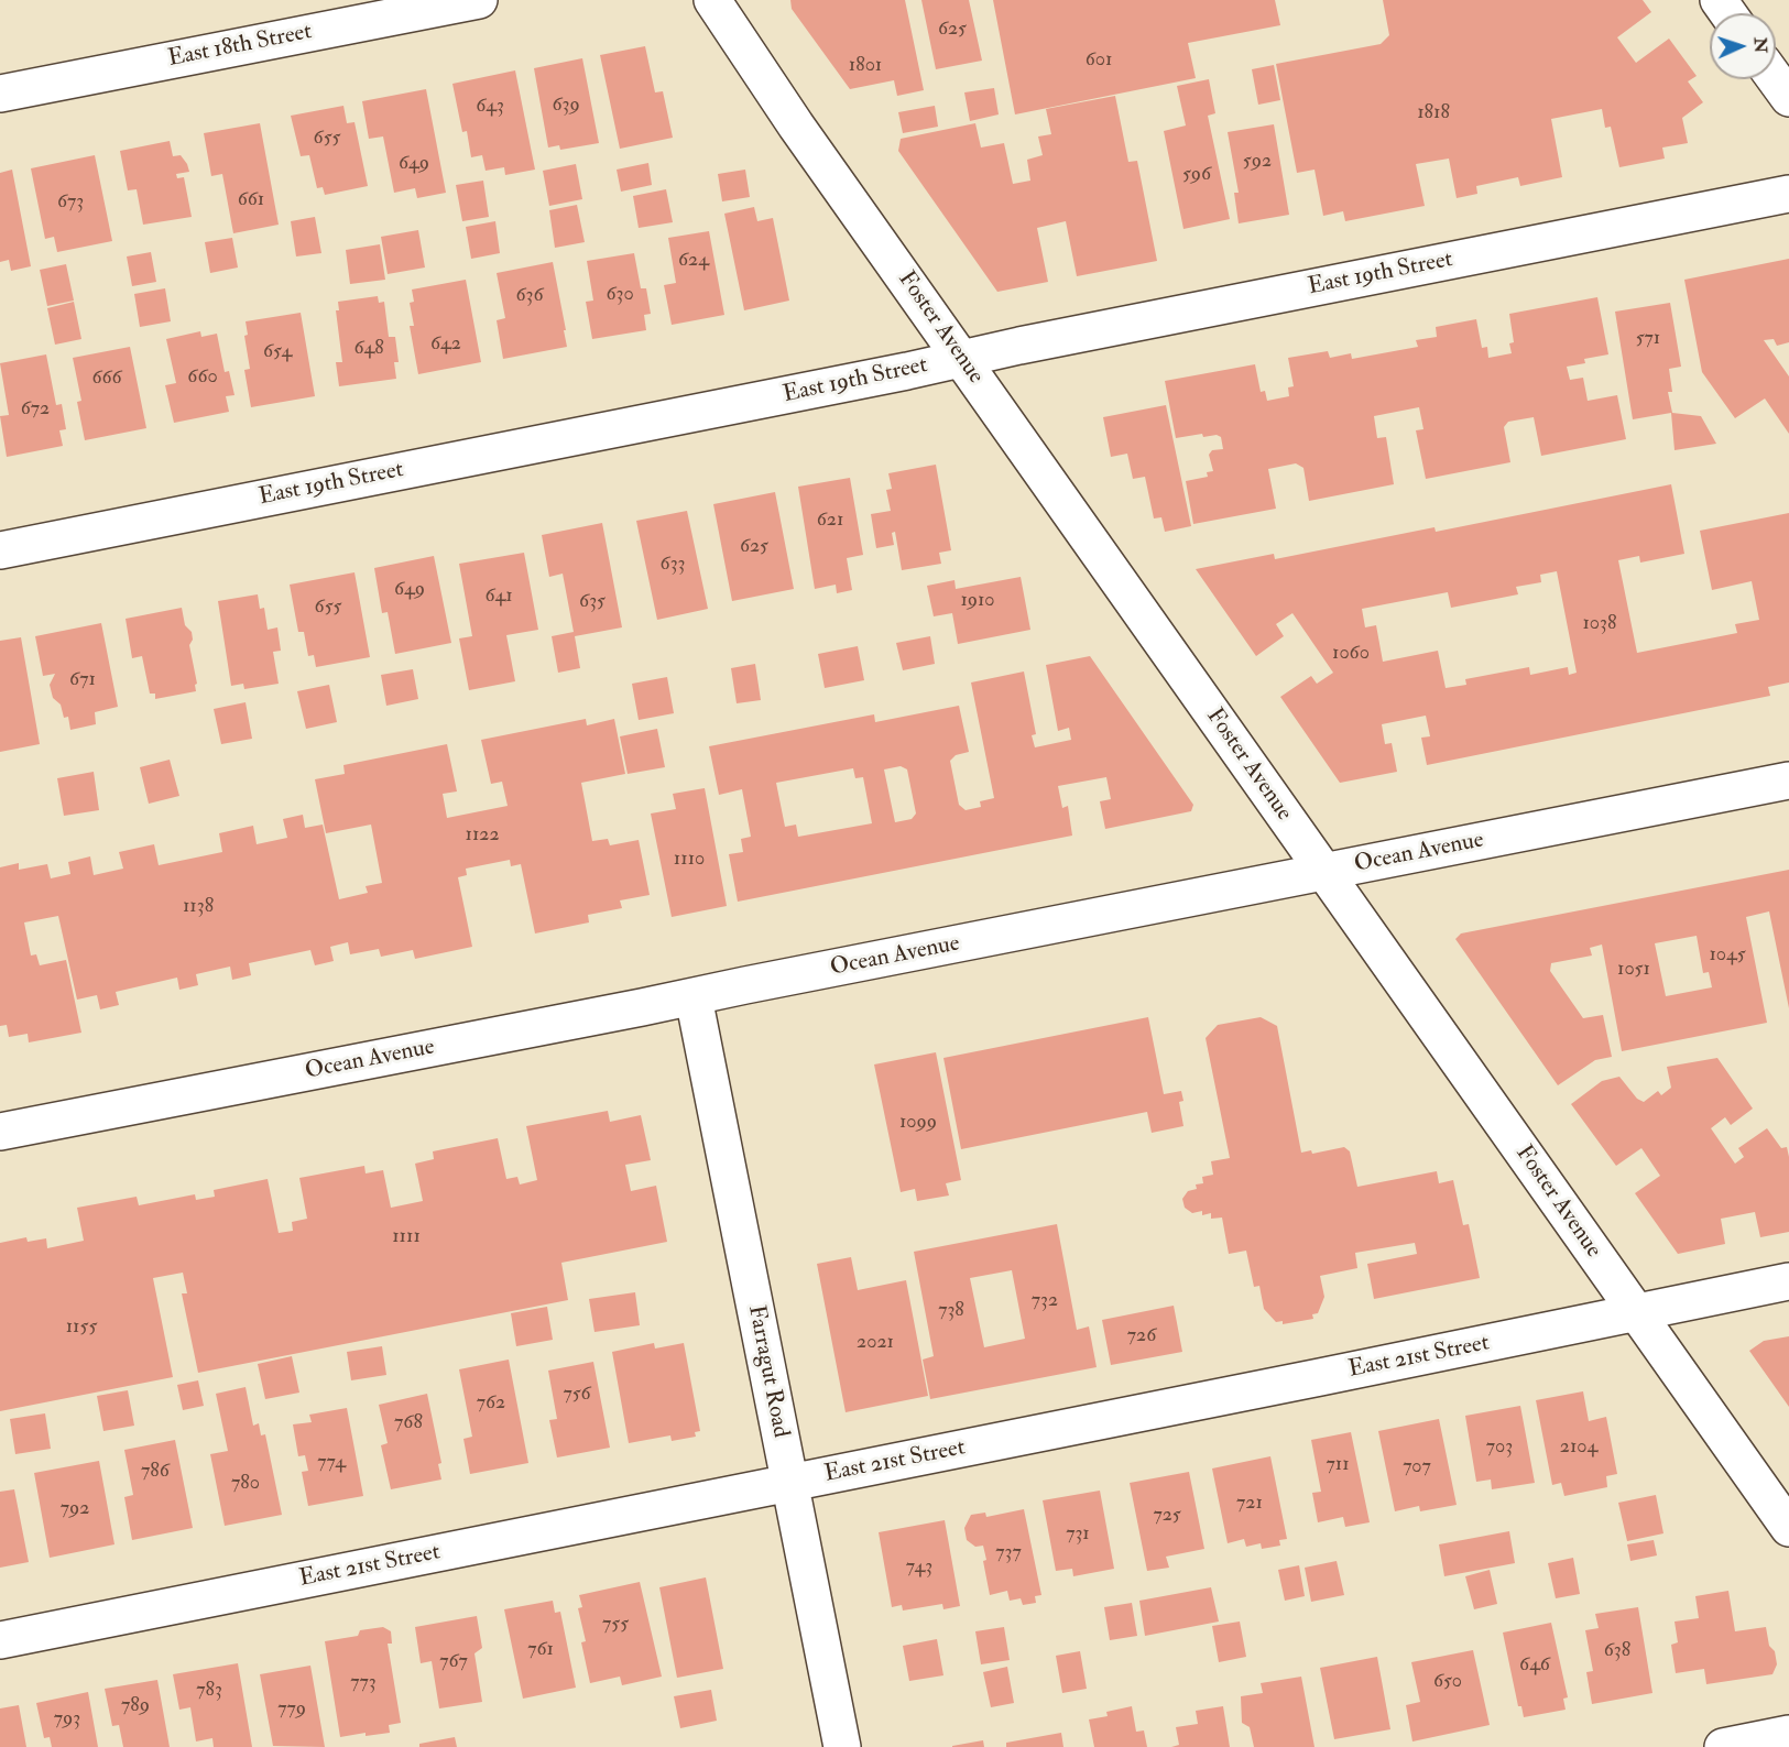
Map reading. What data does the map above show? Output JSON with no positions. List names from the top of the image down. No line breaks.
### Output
{"streets":{"street":["East 18th Street","East 19th Street","Foster Avenue","Ocean Avenue","East 21st Street","Farragut Road"]},"crossings":[["East 19th Street","Foster Avenue"],["Foster Avenue","Ocean Avenue"],["Foster Avenue","East 21st Street"],["Ocean Avenue","Farragut Road"],["East 21st Street","Farragut Road"]],"house_numbers":["625","601","1801","639","643","1818","655","592","649","596","661","673","624","630","636","571","642","648","654","660","666","672","621","625","633","649","641","1910","635","655","1038","1060","671","1122","1110","1138","1045","1051","1099","1111","732","738","1155","726","2021","756","762","768","703","2104","774","711","707","786","780","721","792","725","731","737","743","755","761","638","767","646","650","773","783","789","779","793"],"north":"right"}
